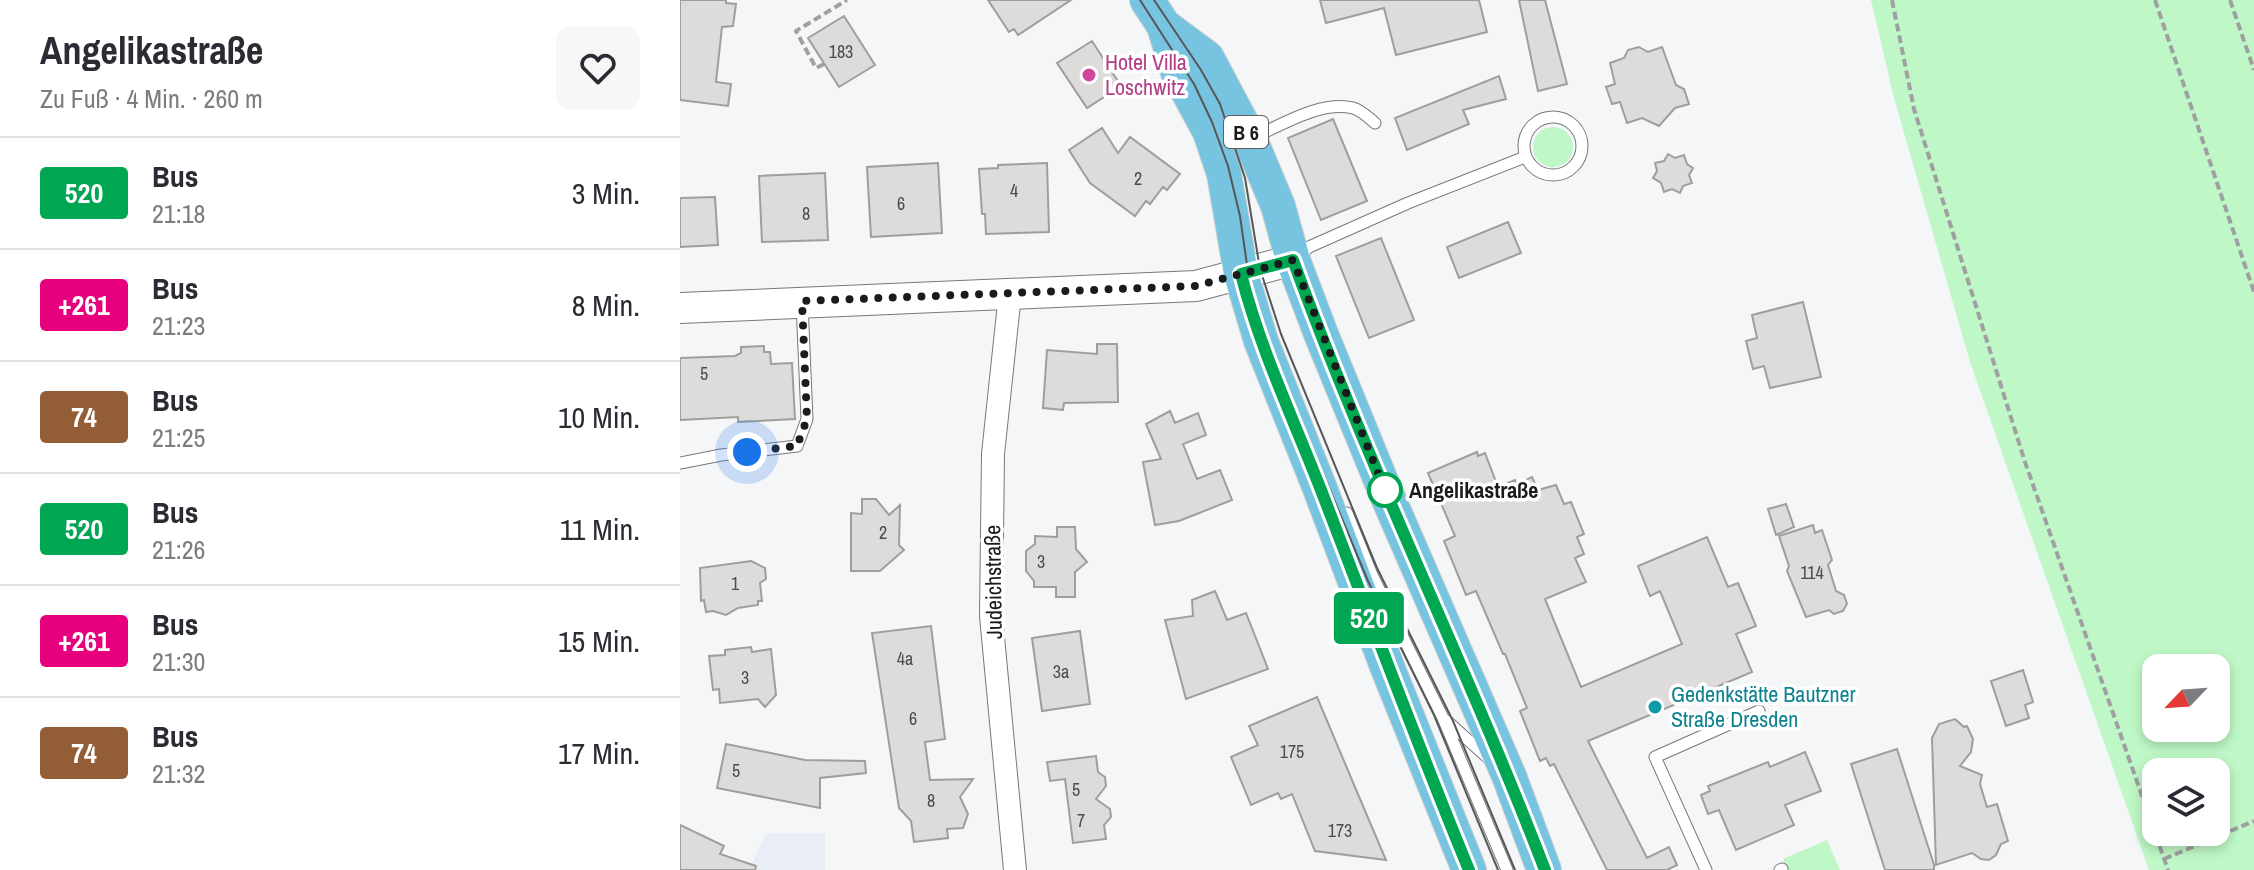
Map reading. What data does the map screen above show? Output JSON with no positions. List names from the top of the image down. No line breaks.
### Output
{"streets":{"main road":["B 6"],"street":["Judeichstraße"]},"places":["Hotel Villa Loschwitz","Angelikastraße","Gedenkstätte Bautzner Straße Dresden"],"lines":["bus line 520"],"house_numbers":["183","2","4","6","8","5","2","3","114","1","4a","3a","3","6","175","5","5","8","7","173"],"north":"bottom left","page":{"heading":["Angelikastraße","Zu Fuß · 4 Min. · 260 m"],"on_map":"520","list":[{"mark":"520","name":"Bus","note":"21:18","value":"3 Min."},{"mark":"+261","name":"Bus","note":"21:23","value":"8 Min."},{"mark":"74","name":"Bus","note":"21:25","value":"10 Min."},{"mark":"520","name":"Bus","note":"21:26","value":"11 Min."},{"mark":"+261","name":"Bus","note":"21:30","value":"15 Min."},{"mark":"74","name":"Bus","note":"21:32","value":"17 Min."}]}}
